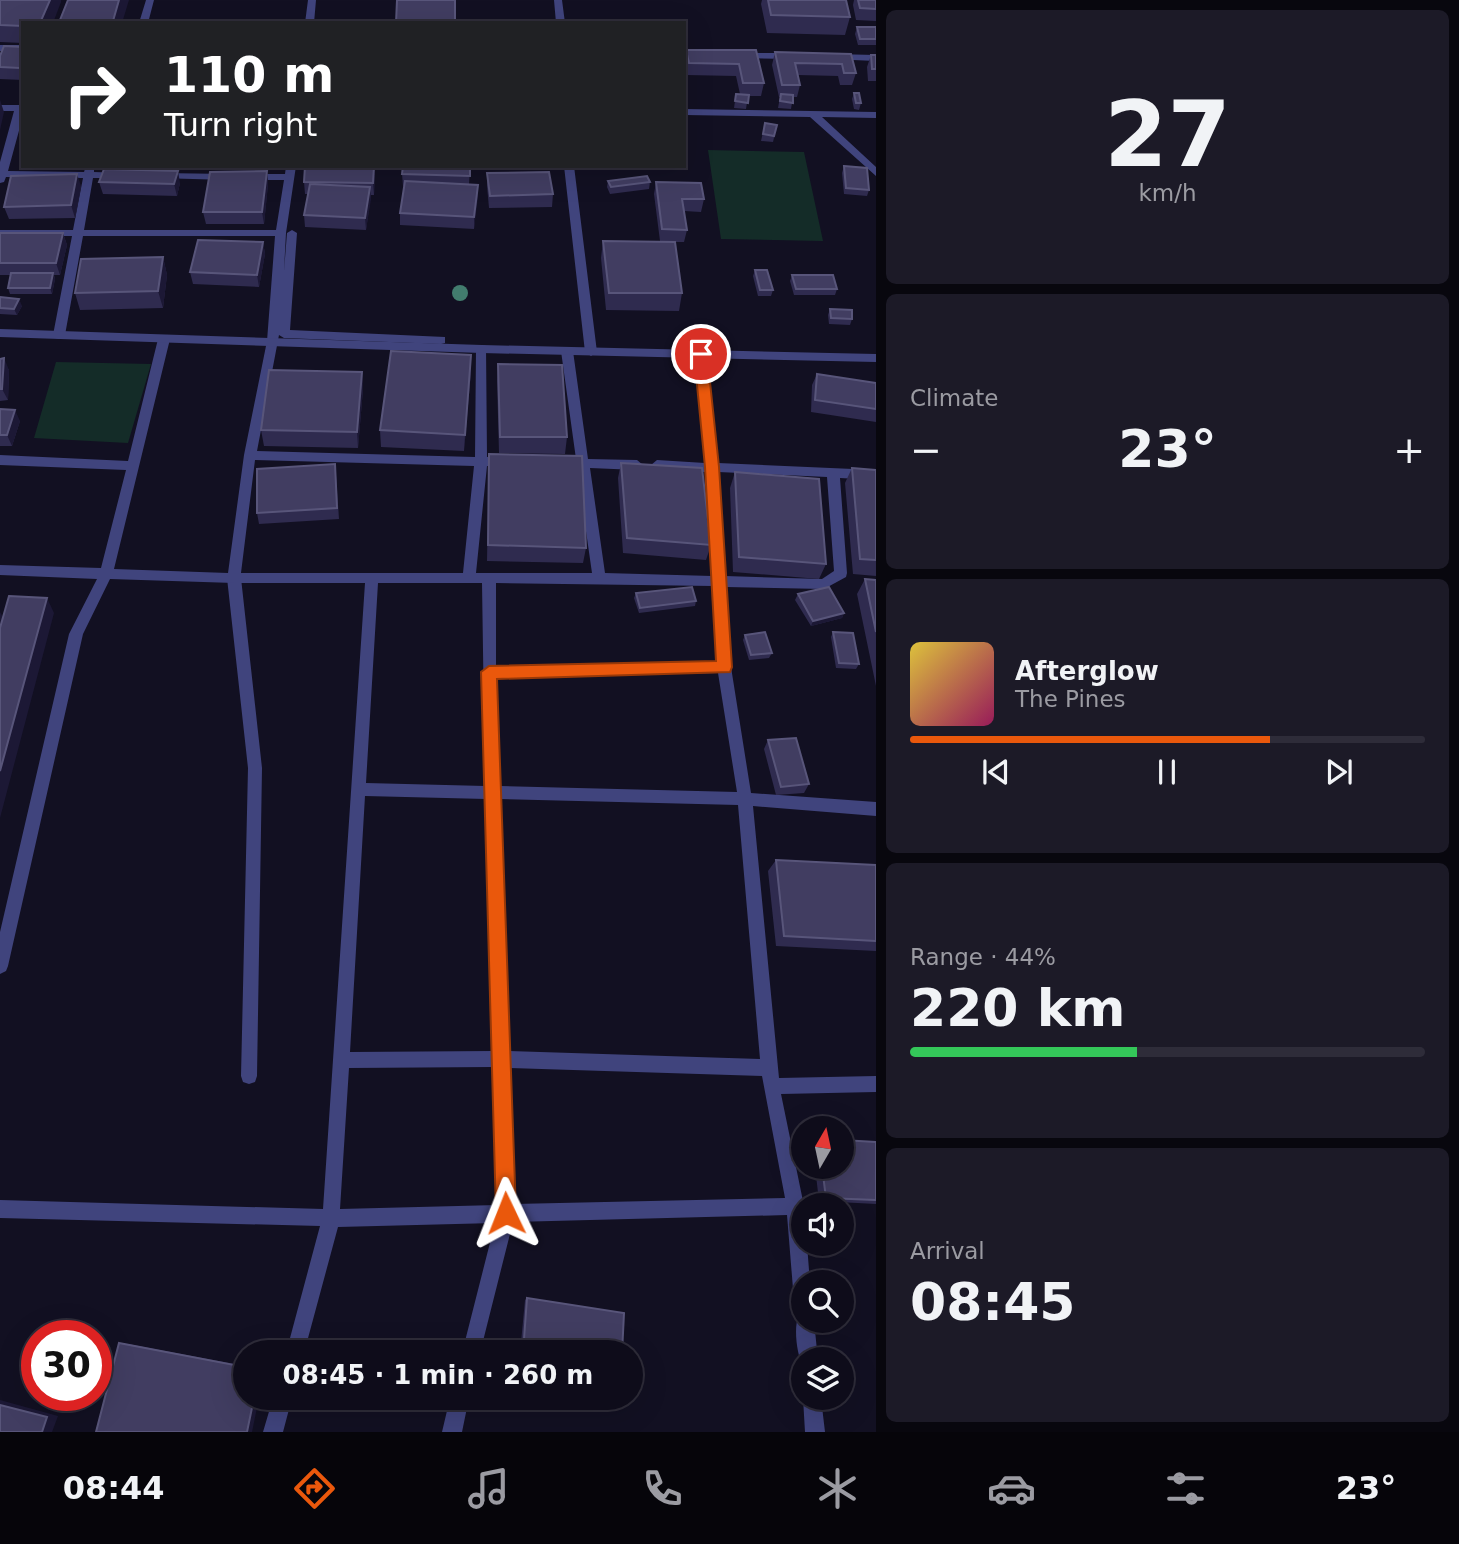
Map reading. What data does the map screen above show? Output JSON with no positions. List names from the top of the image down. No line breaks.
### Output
{"north":"top","page":{"tile":[["27","km/h"],"Climate",["Range · 44%","220 km"],["Arrival","08:45"]],"turn":["110 m","Turn right"],"heat":["−","23°","+"],"song":["Afterglow","The Pines"],"limit":"30","trip":"08:45 · 1 min · 260 m","tabs":["08:44","23°"]}}
